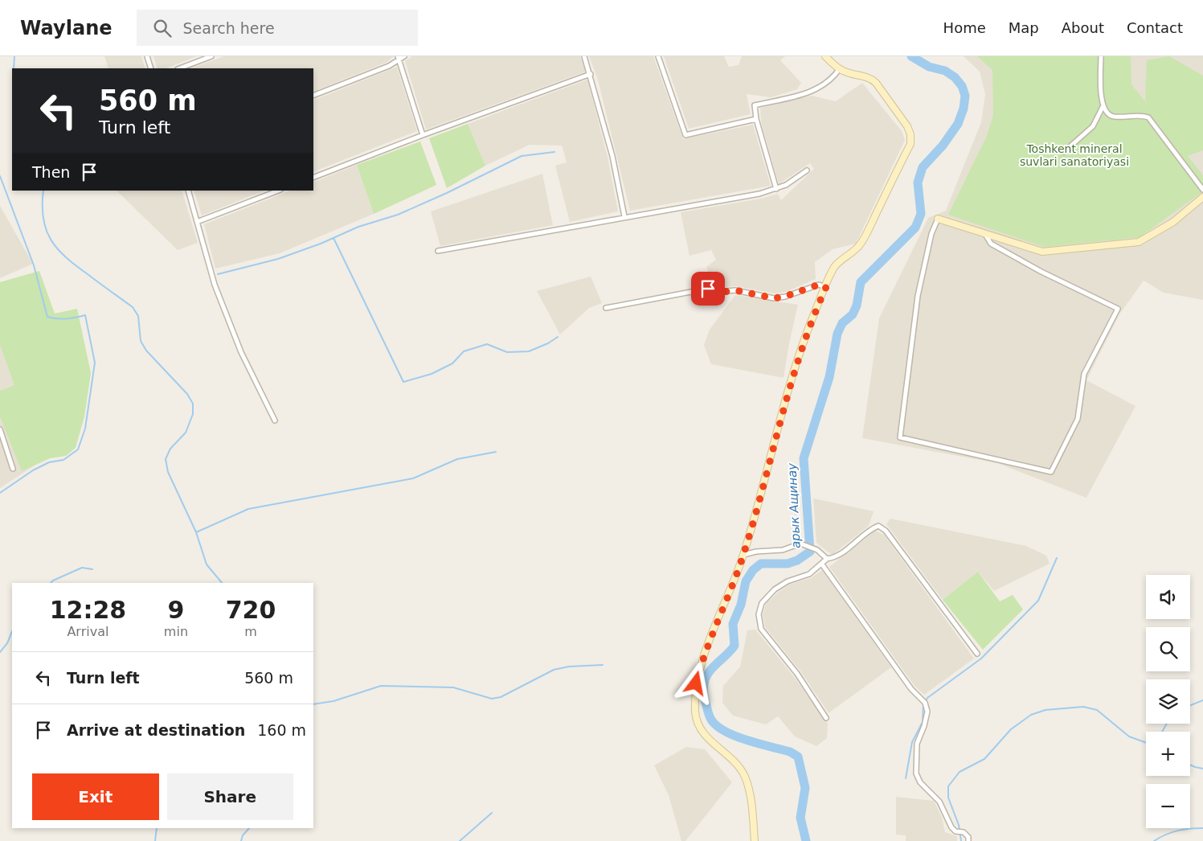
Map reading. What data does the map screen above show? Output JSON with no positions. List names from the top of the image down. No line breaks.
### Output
{"water":["арык Ащинау"],"parks":["Toshkent mineral suvlari sanatoriyasi"],"page":{"header":"Waylane","search":"Search here","nav":["Home","Map","About","Contact"],"turn":["560 m","Turn left"],"then":"Then","map_buttons":["+","−"],"eta":["12:28","Arrival","9","min","720","m"],"list":[{"name":"Turn left","value":"560 m"},{"name":"Arrive at destination","value":"160 m"}],"buttons":["Exit","Share"]}}
